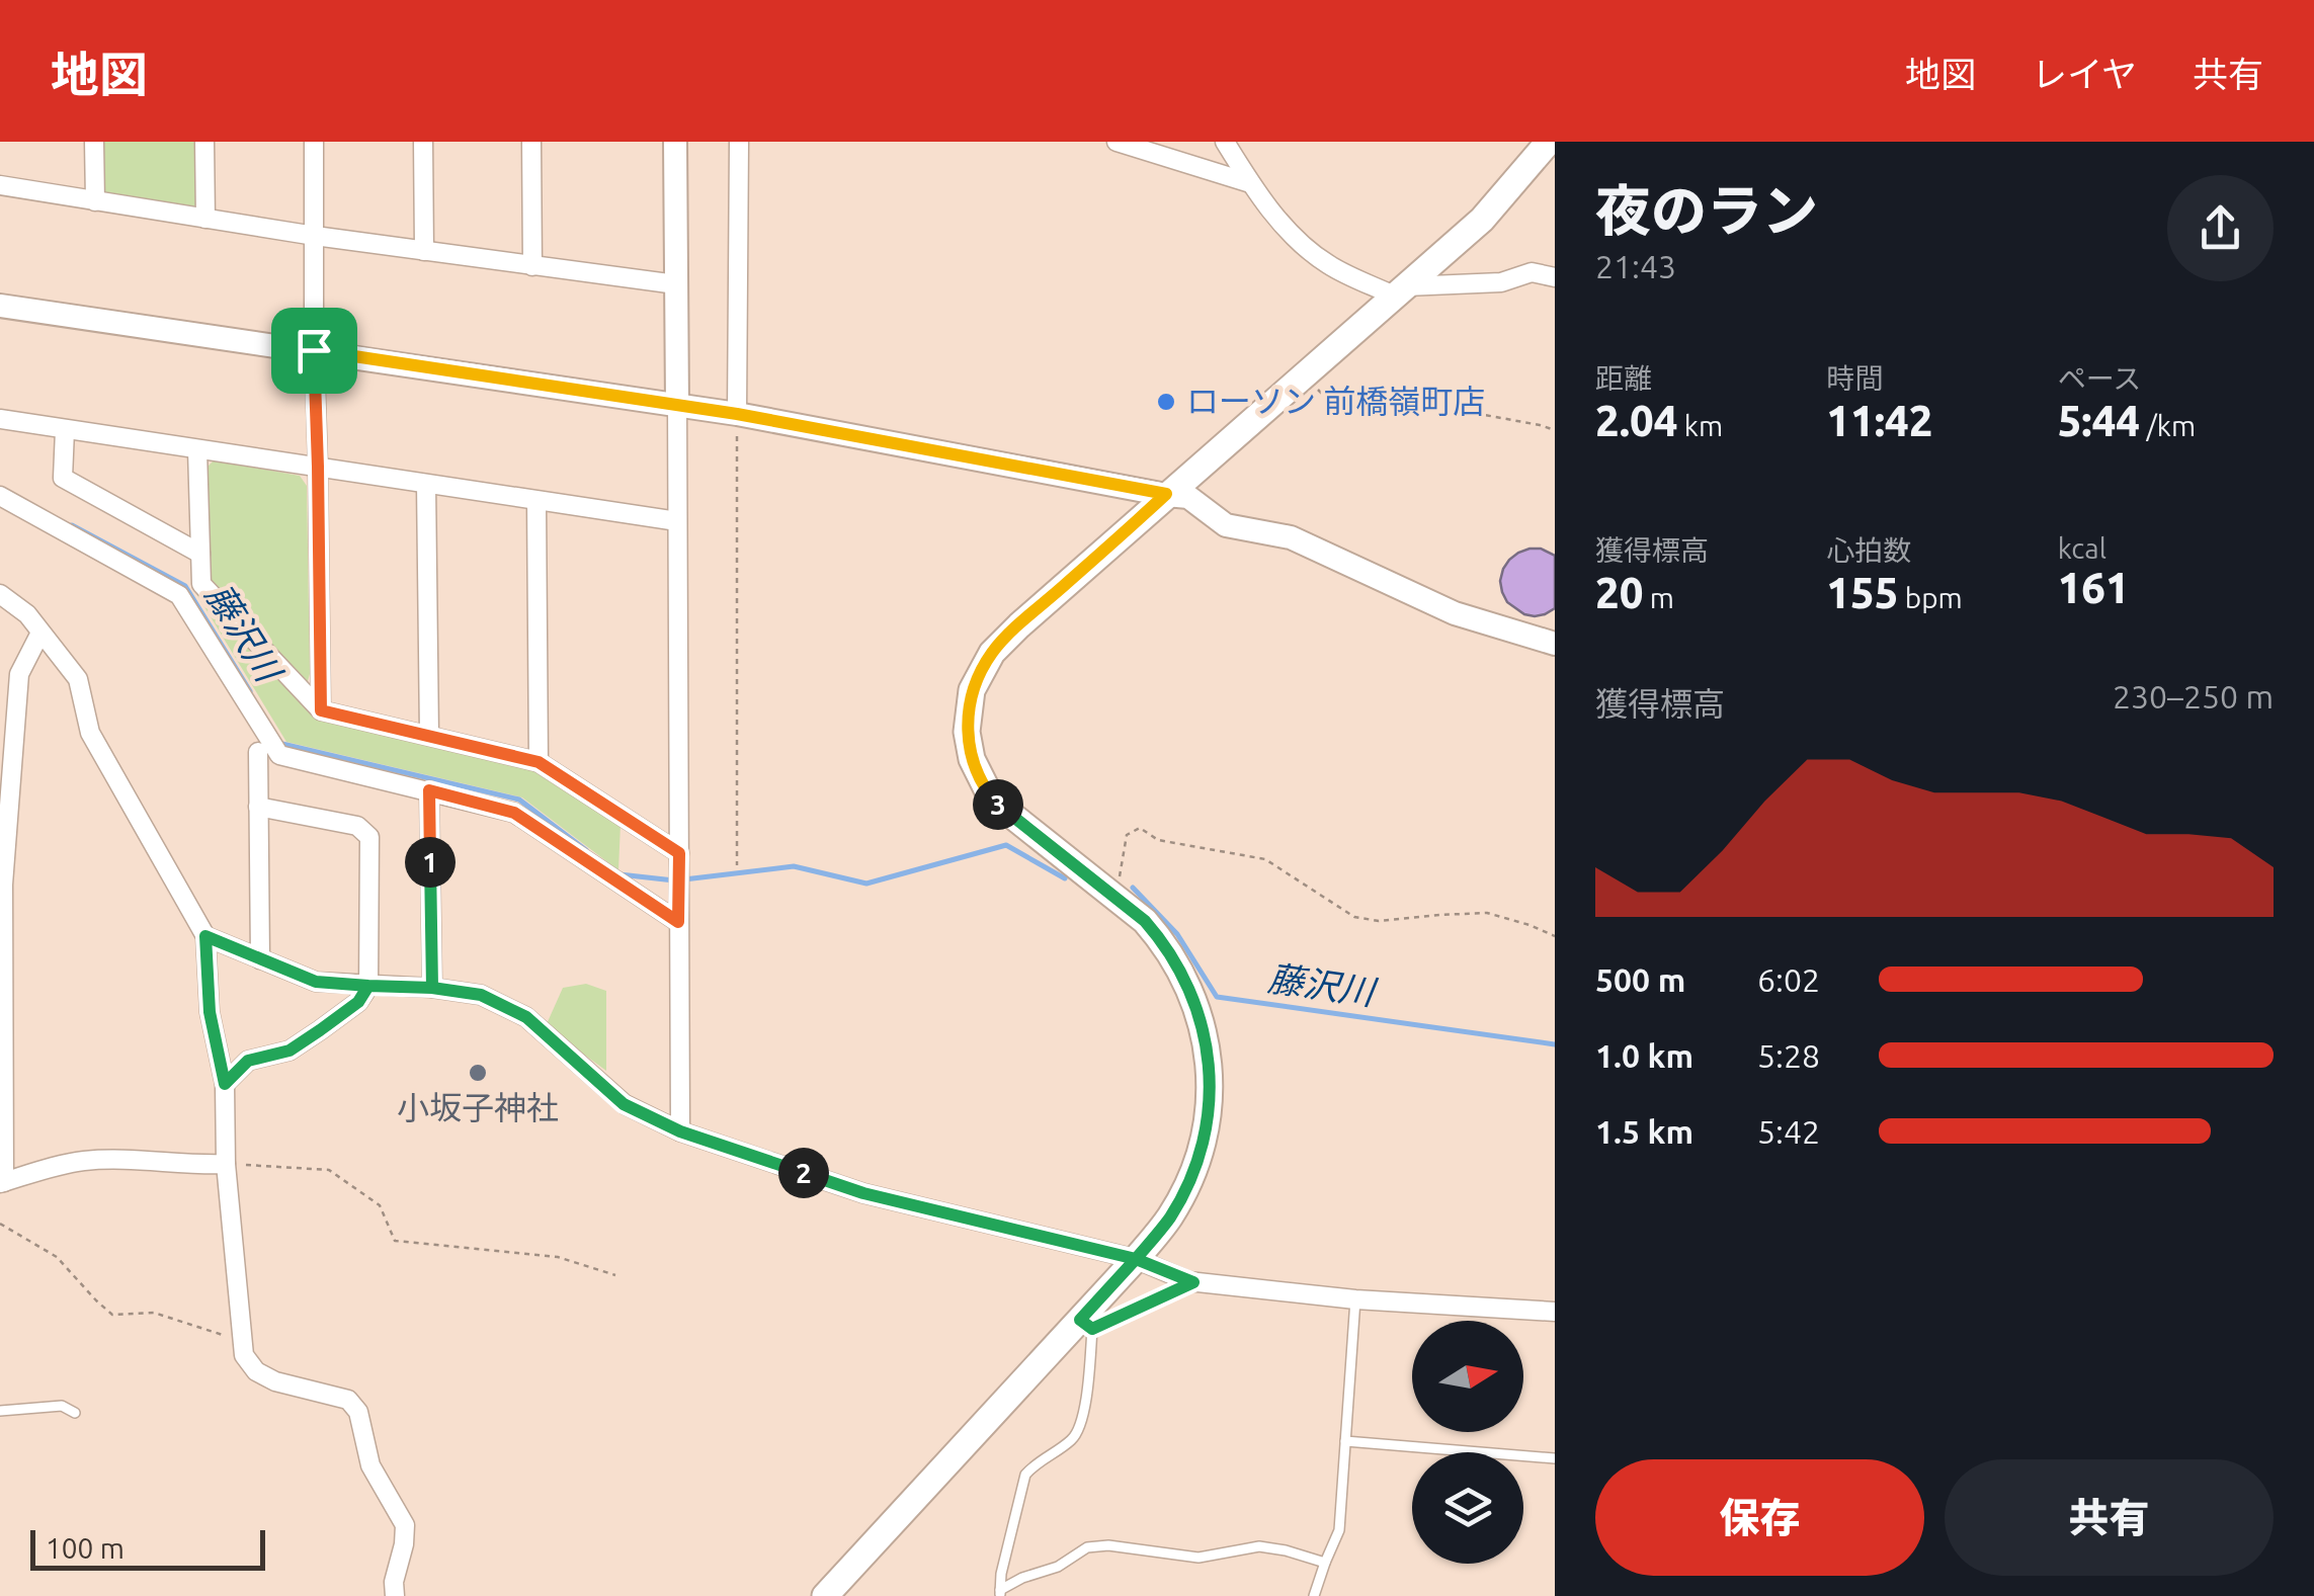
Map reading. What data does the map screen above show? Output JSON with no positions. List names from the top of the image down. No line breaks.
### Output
{"water":["藤沢川"],"places":["ローソン 前橋嶺町店","小坂子神社"],"scale_bar":"100 m","north":"right","page":{"header":"地図","nav":["地図","レイヤ","共有"],"heading":["夜のラン","21:43"],"stats":[["距離","2.04 km"],["時間","11:42"],["ペース","5:44 /km"],["獲得標高","20 m"],["心拍数","155 bpm"],["kcal","161"]],"chart":["獲得標高","230–250 m"],"pins":["3","1","2"],"list":[{"name":"500 m","note":"6:02"},{"name":"1.0 km","note":"5:28"},{"name":"1.5 km","note":"5:42"}],"buttons":["保存","共有"],"scale":"100 m"}}
